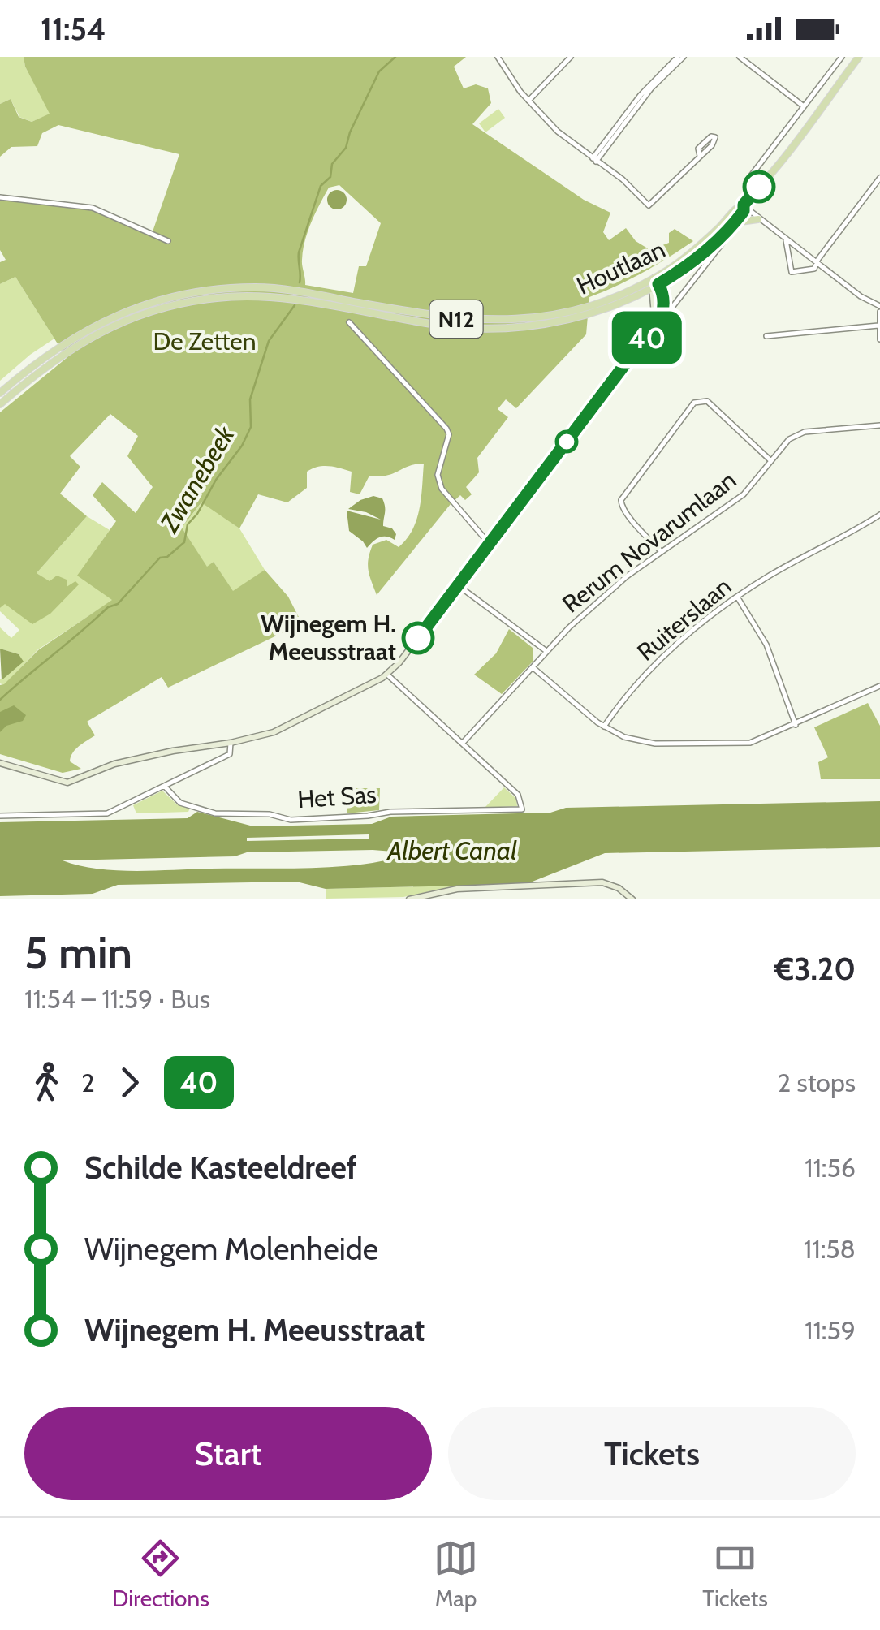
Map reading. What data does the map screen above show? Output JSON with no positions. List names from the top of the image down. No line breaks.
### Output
{"streets":{"main road":["Houtlaan","N12"],"street":["Rerum Novarumlaan","Ruiterslaan","Het Sas"]},"crossings":[["Houtlaan","N12"],["Rerum Novarumlaan","Het Sas"]],"water":["Zwanebeek","Albert Canal"],"parks":["De Zetten"],"places":["Wijnegem H. Meeusstraat"],"lines":["bus line 40"],"page":{"status":"11:54","on_map":"40","heading":["5 min","11:54 – 11:59 · Bus","€3.20"],"legs":["2","40","2 stops"],"list":[{"name":"Schilde Kasteeldreef","value":"11:56"},{"name":"Wijnegem Molenheide","value":"11:58"},{"name":"Wijnegem H. Meeusstraat","value":"11:59"}],"buttons":["Start","Tickets"],"tabs":["Directions","Map","Tickets"]}}
